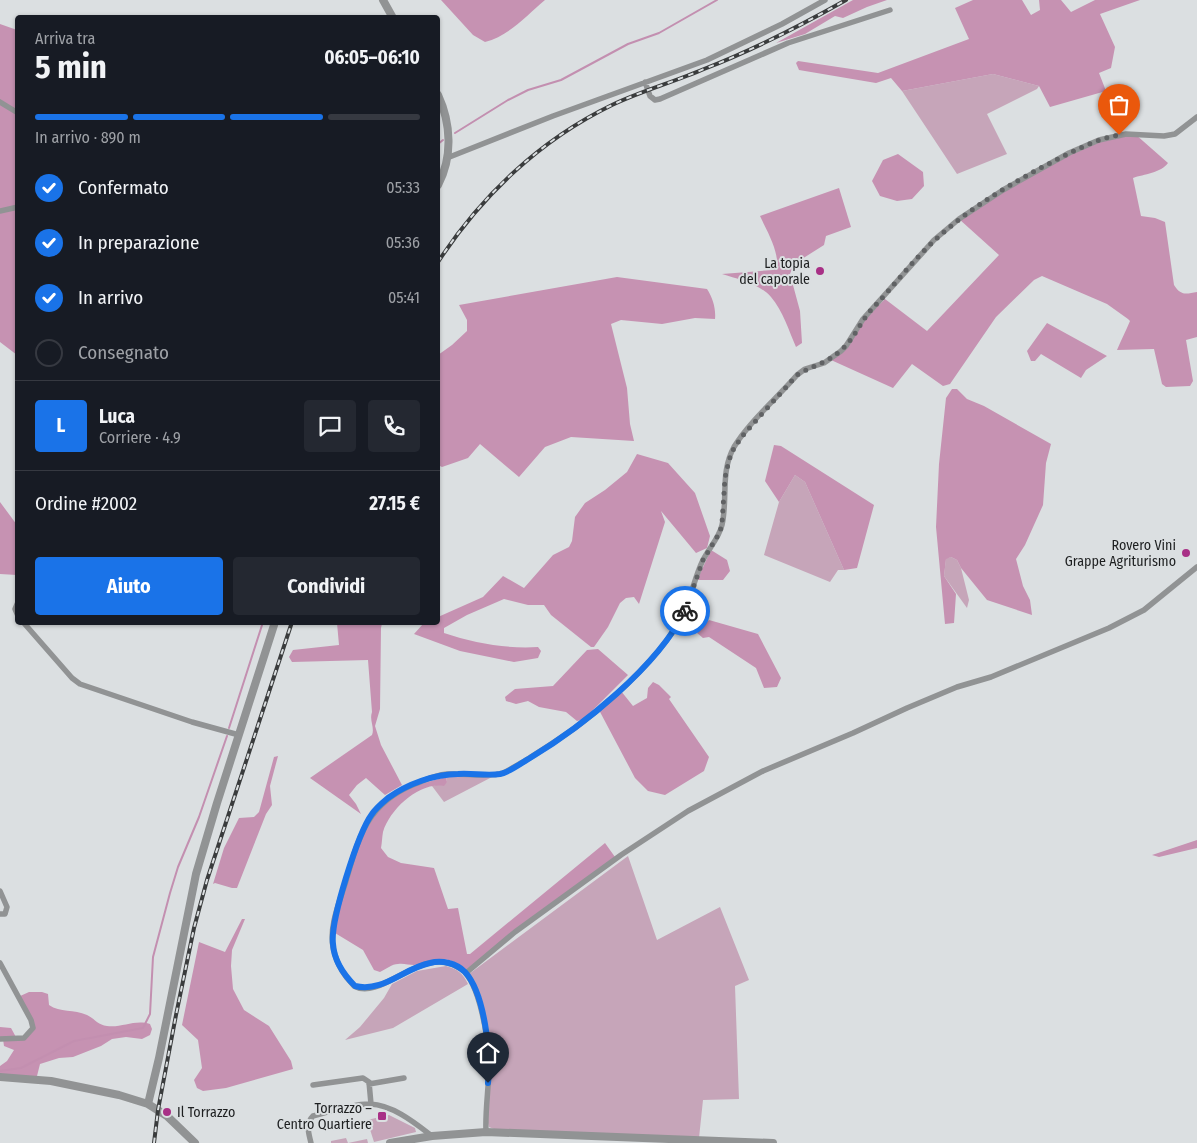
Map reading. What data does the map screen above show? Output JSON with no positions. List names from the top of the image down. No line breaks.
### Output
{"places":{"other":["La topia del caporale","Rovero Vini Grappe Agriturismo","Il Torrazzo"],"transit":["Torrazzo – Centro Quartiere"]},"page":{"heading":["5 min","Arriva tra","06:05–06:10"],"panel":["Luca","Corriere · 4.9","Ordine #2002","27.15 €"],"bar":"In arrivo · 890 m","list":[["Confermato","05:33"],["In preparazione","05:36"],["In arrivo","05:41"],"Consegnato"],"round":"L","buttons":["Aiuto","Condividi"]}}
